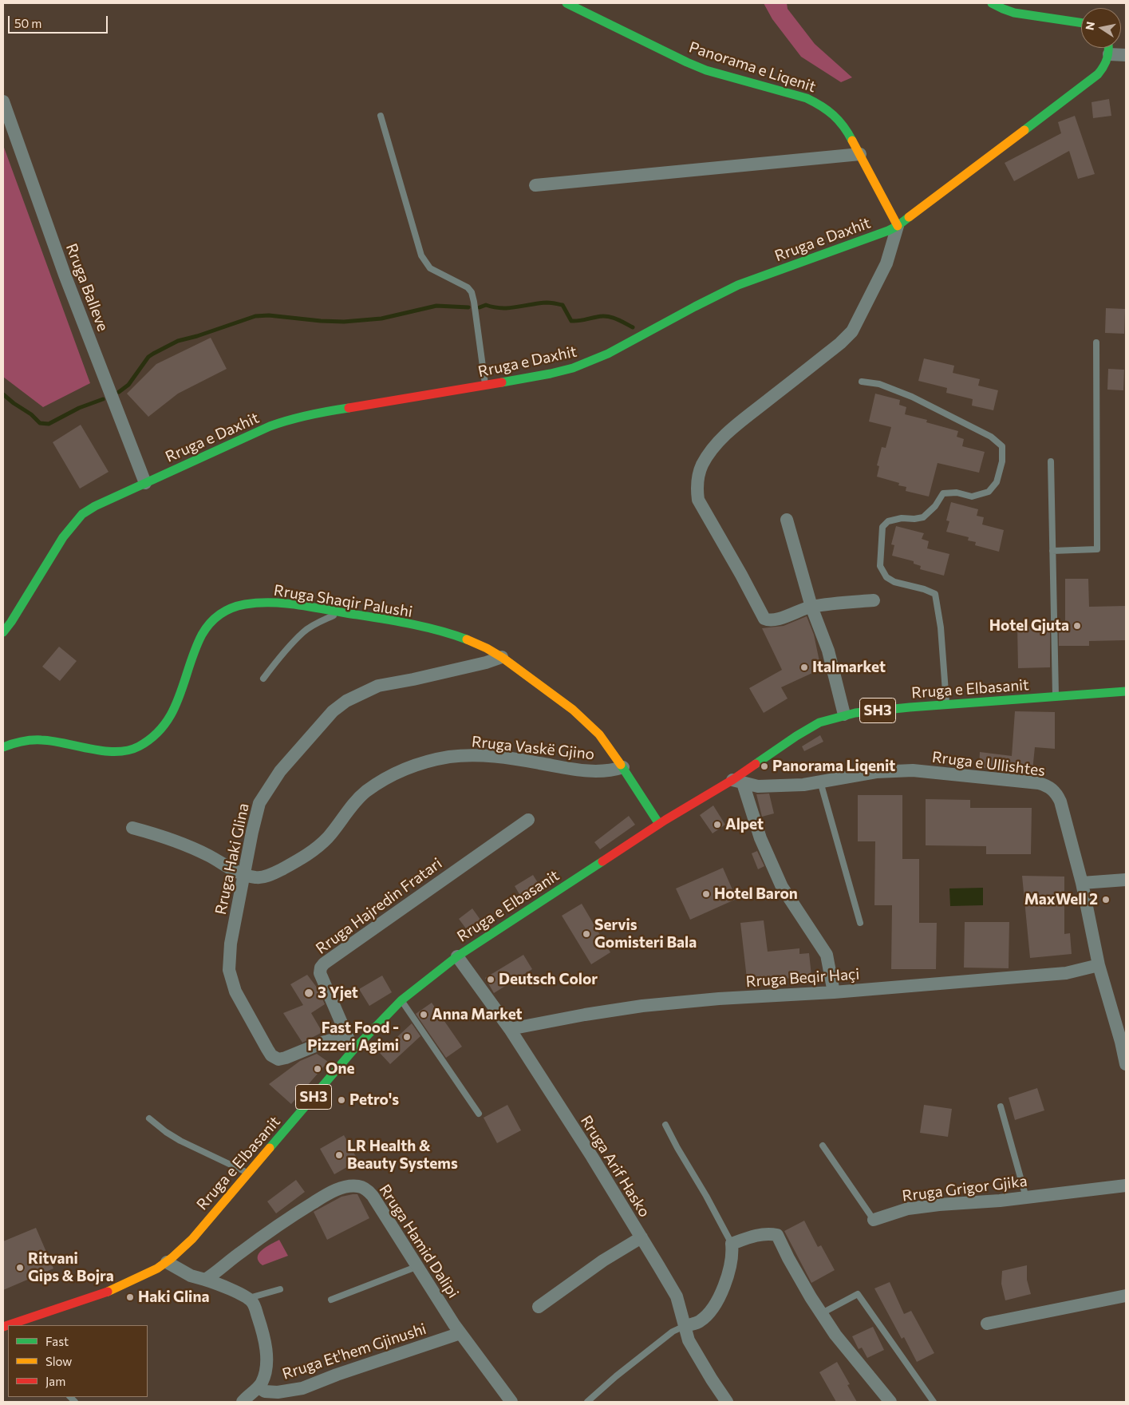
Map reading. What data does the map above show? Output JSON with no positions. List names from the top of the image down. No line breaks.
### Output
{"streets":{"street":["Panorama e Liqenit","Rruga e Daxhit","Rruga Balleve","Rruga Shaqir Palushi","Rruga e Elbasanit","SH3","Rruga Vaskë Gjino","Rruga e Ullishtes","Rruga Haki Glina","Rruga Hajredin Fratari","Rruga Beqir Haçi","Rruga Arif Hasko","Rruga Grigor Gjika","Rruga Hamid Dalipi","Rruga Et'hem Gjinushi"]},"crossings":[["Panorama e Liqenit","Rruga e Daxhit"],["Rruga e Daxhit","Rruga Balleve"],["Rruga Shaqir Palushi","Rruga e Elbasanit"],["Rruga Shaqir Palushi","Rruga Vaskë Gjino"],["Rruga Shaqir Palushi","Rruga Haki Glina"],["Rruga e Elbasanit","Rruga e Ullishtes"],["Rruga e Elbasanit","Rruga Hajredin Fratari"],["Rruga e Elbasanit","Rruga Arif Hasko"],["Rruga Vaskë Gjino","Rruga Haki Glina"],["Rruga e Ullishtes","Rruga Beqir Haçi"],["Rruga Haki Glina","Rruga Hajredin Fratari"],["Rruga Beqir Haçi","Rruga Arif Hasko"],["Rruga Hamid Dalipi","Rruga Et'hem Gjinushi"]],"places":["Hotel Gjuta","Italmarket","Panorama Liqenit","Alpet","Hotel Baron","MaxWell 2","Servis Gomisteri Bala","Deutsch Color","3 Yjet","Anna Market","Fast Food - Pizzeri Agimi","One","Petro's","LR Health & Beauty Systems","Ritvani Gips & Bojra","Haki Glina"],"legend":["Fast","Slow","Jam"],"scale_bar":"50 m","north":"left"}
